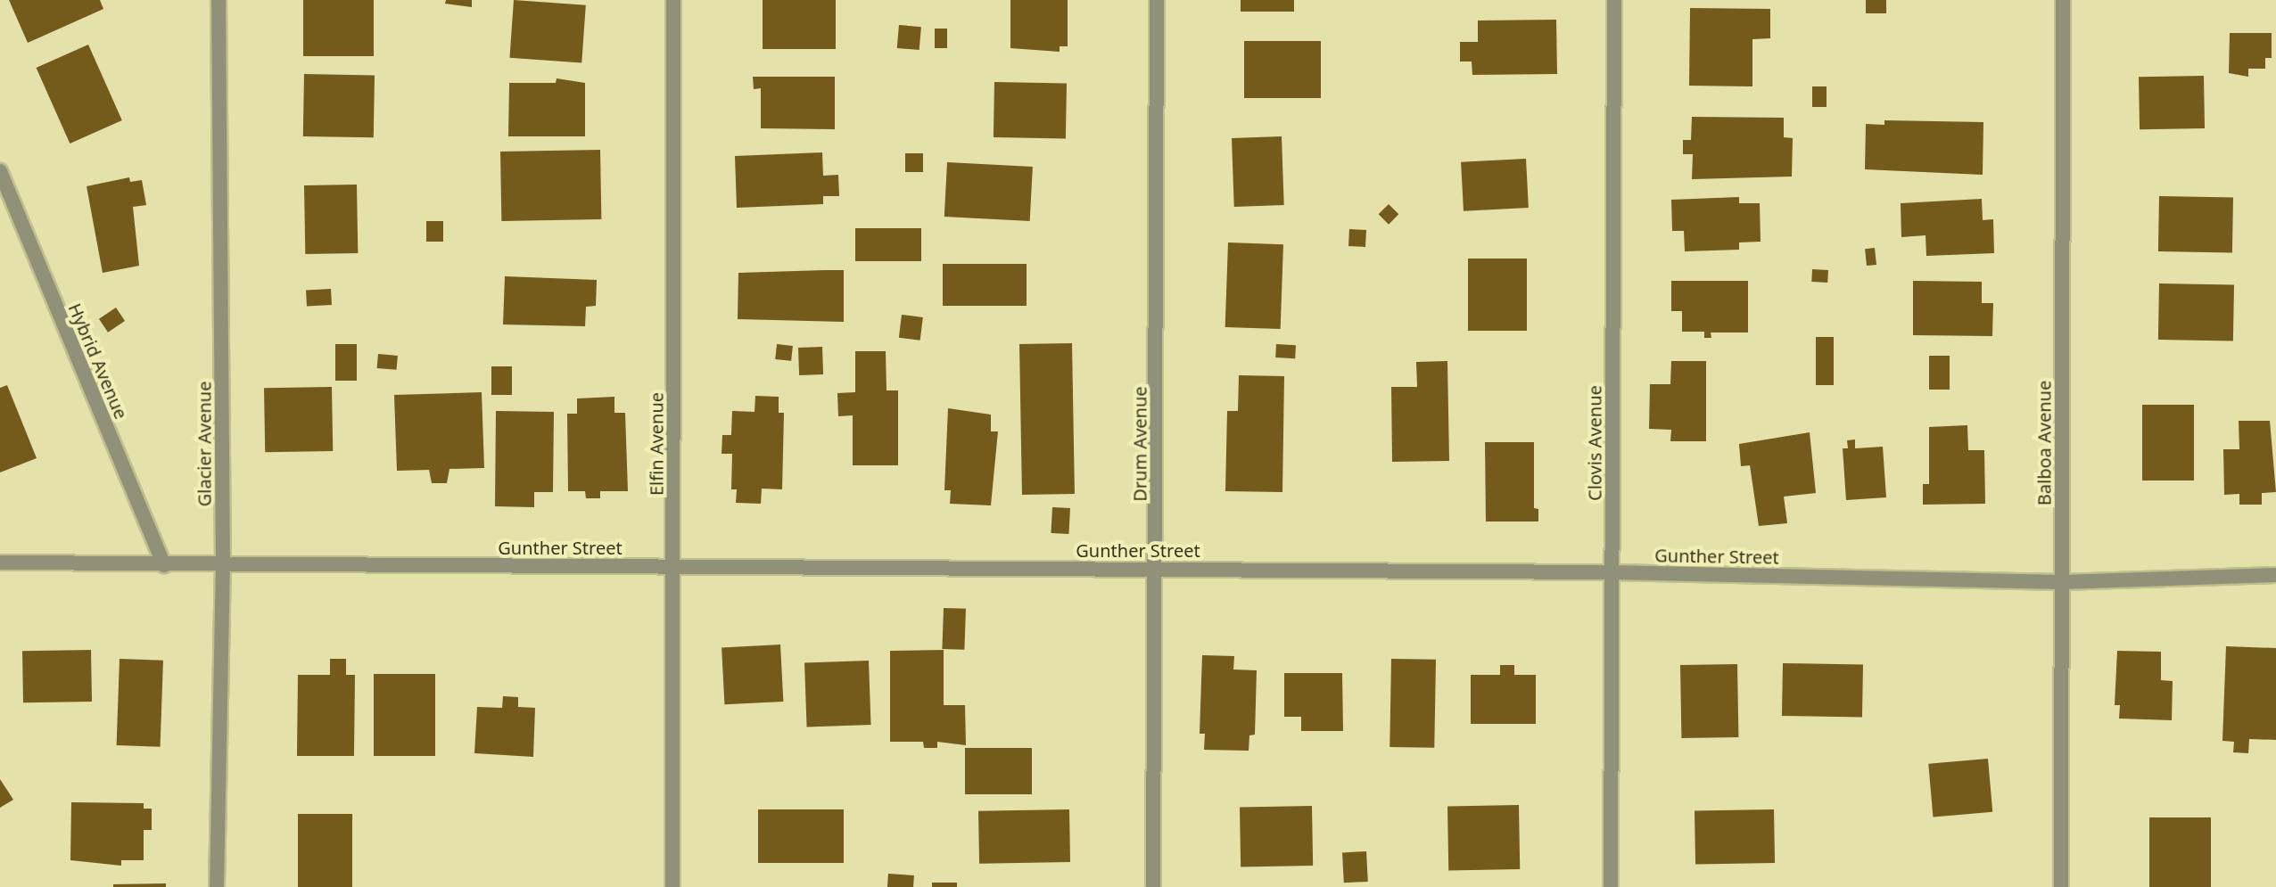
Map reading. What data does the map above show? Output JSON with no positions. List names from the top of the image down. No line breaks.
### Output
{"streets":{"street":["Hybrid Avenue","Clovis Avenue","Balboa Avenue","Glacier Avenue","Elfin Avenue","Drum Avenue","Gunther Street"]},"crossings":[["Hybrid Avenue","Gunther Street"],["Clovis Avenue","Gunther Street"],["Balboa Avenue","Gunther Street"],["Glacier Avenue","Gunther Street"],["Elfin Avenue","Gunther Street"],["Drum Avenue","Gunther Street"]]}
